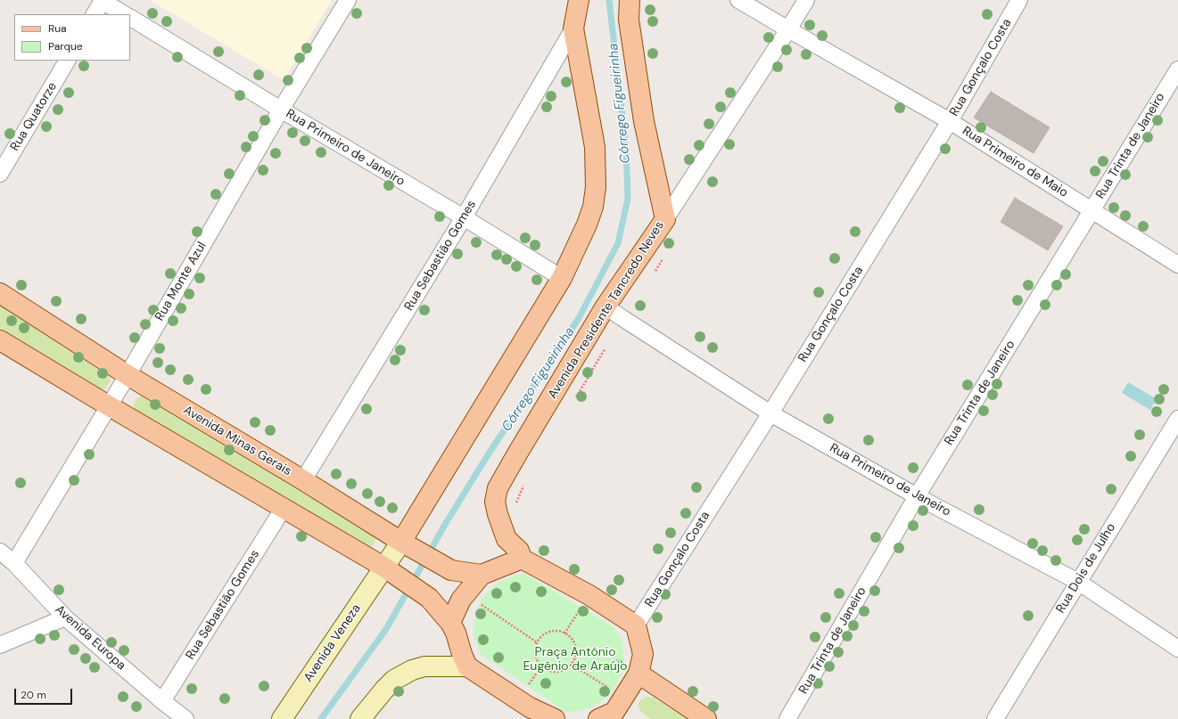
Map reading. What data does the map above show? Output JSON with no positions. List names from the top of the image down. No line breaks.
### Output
{"streets":{"main road":["Avenida Presidente Tancredo Neves","Avenida Minas Gerais","Avenida Veneza"],"street":["Rua Gonçalo Costa","Rua Quatorze","Rua Trinta de Janeiro","Rua Primeiro de Janeiro","Rua Primeiro de Maio","Rua Sebastião Gomes","Rua Monte Azul","Rua Dois de Julho","Avenida Europa"]},"crossings":[["Rua Gonçalo Costa","Rua Primeiro de Janeiro"],["Rua Gonçalo Costa","Rua Primeiro de Maio"],["Rua Trinta de Janeiro","Rua Primeiro de Janeiro"],["Rua Trinta de Janeiro","Rua Primeiro de Maio"],["Rua Primeiro de Janeiro","Rua Sebastião Gomes"],["Rua Primeiro de Janeiro","Rua Monte Azul"],["Rua Primeiro de Janeiro","Avenida Presidente Tancredo Neves"],["Rua Primeiro de Janeiro","Rua Dois de Julho"],["Rua Sebastião Gomes","Avenida Minas Gerais"],["Rua Sebastião Gomes","Avenida Europa"],["Rua Monte Azul","Avenida Minas Gerais"],["Rua Monte Azul","Avenida Europa"],["Avenida Minas Gerais","Avenida Veneza"]],"water":["Córrego Figueirinha"],"parks":["Praça Antônio Eugênio de Araújo"],"legend":["Rua","Parque"],"scale_bar":"20 m"}
